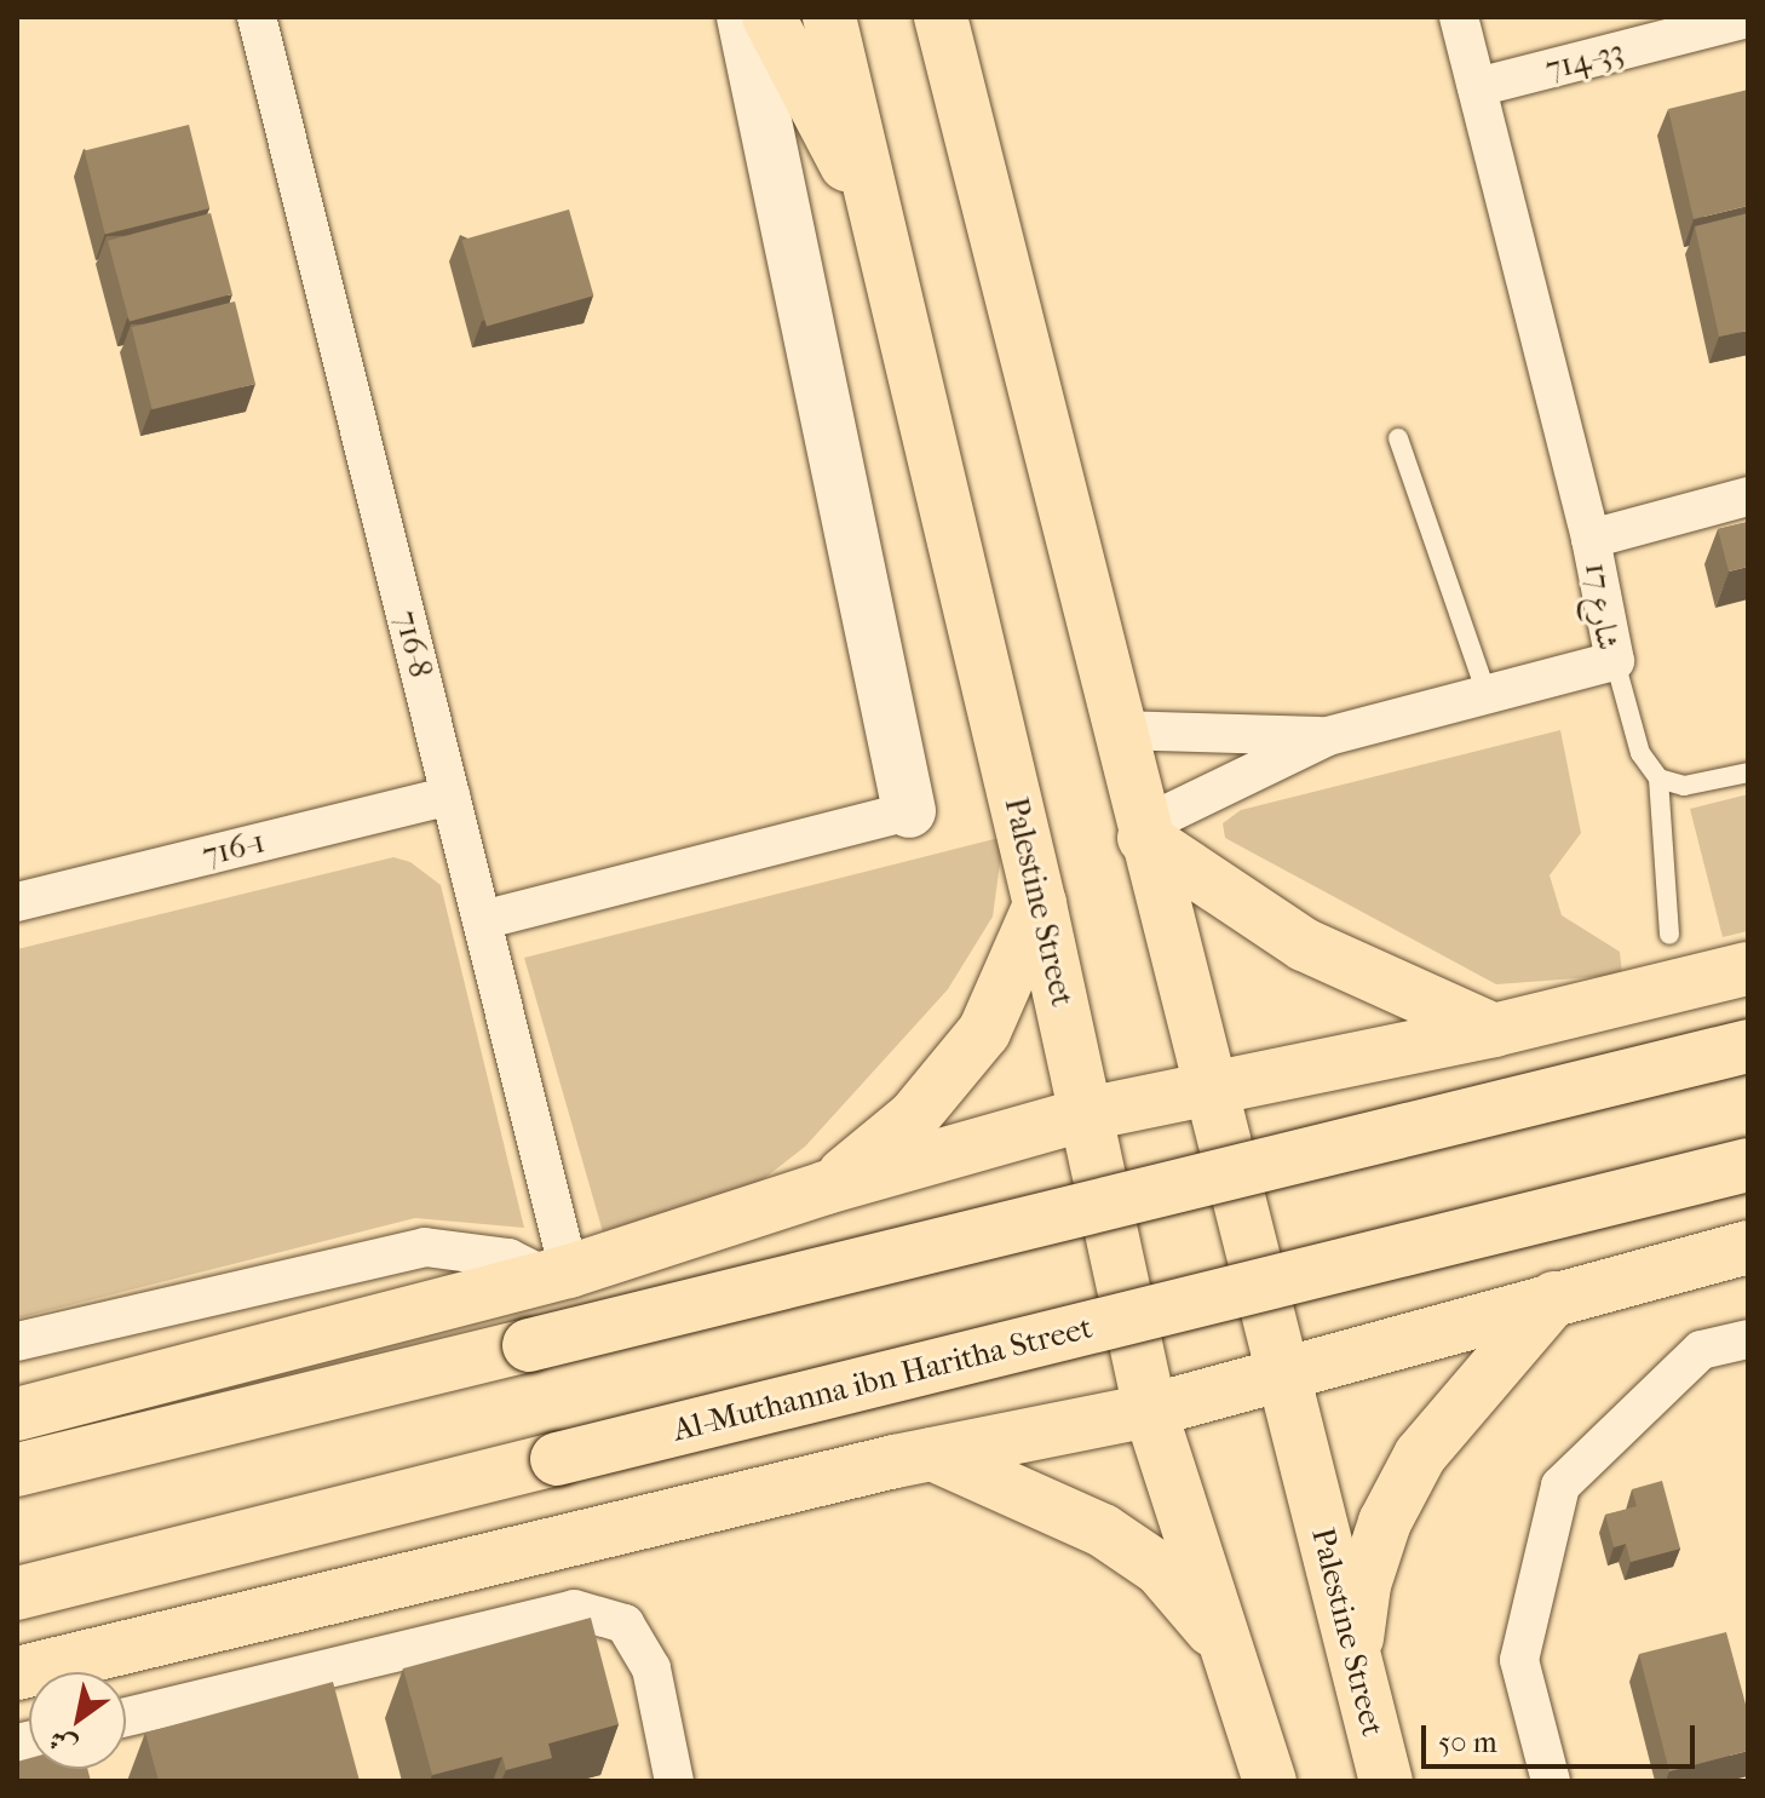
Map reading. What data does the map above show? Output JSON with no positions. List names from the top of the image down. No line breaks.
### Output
{"streets":{"main road":["Palestine Street","Al-Muthanna ibn Haritha Street"],"street":["714-33","شارع 17","716-8","716-1"]},"crossings":[["شارع 17","Palestine Street"],["716-8","716-1"]],"scale_bar":"50 m","north":"bottom left"}
